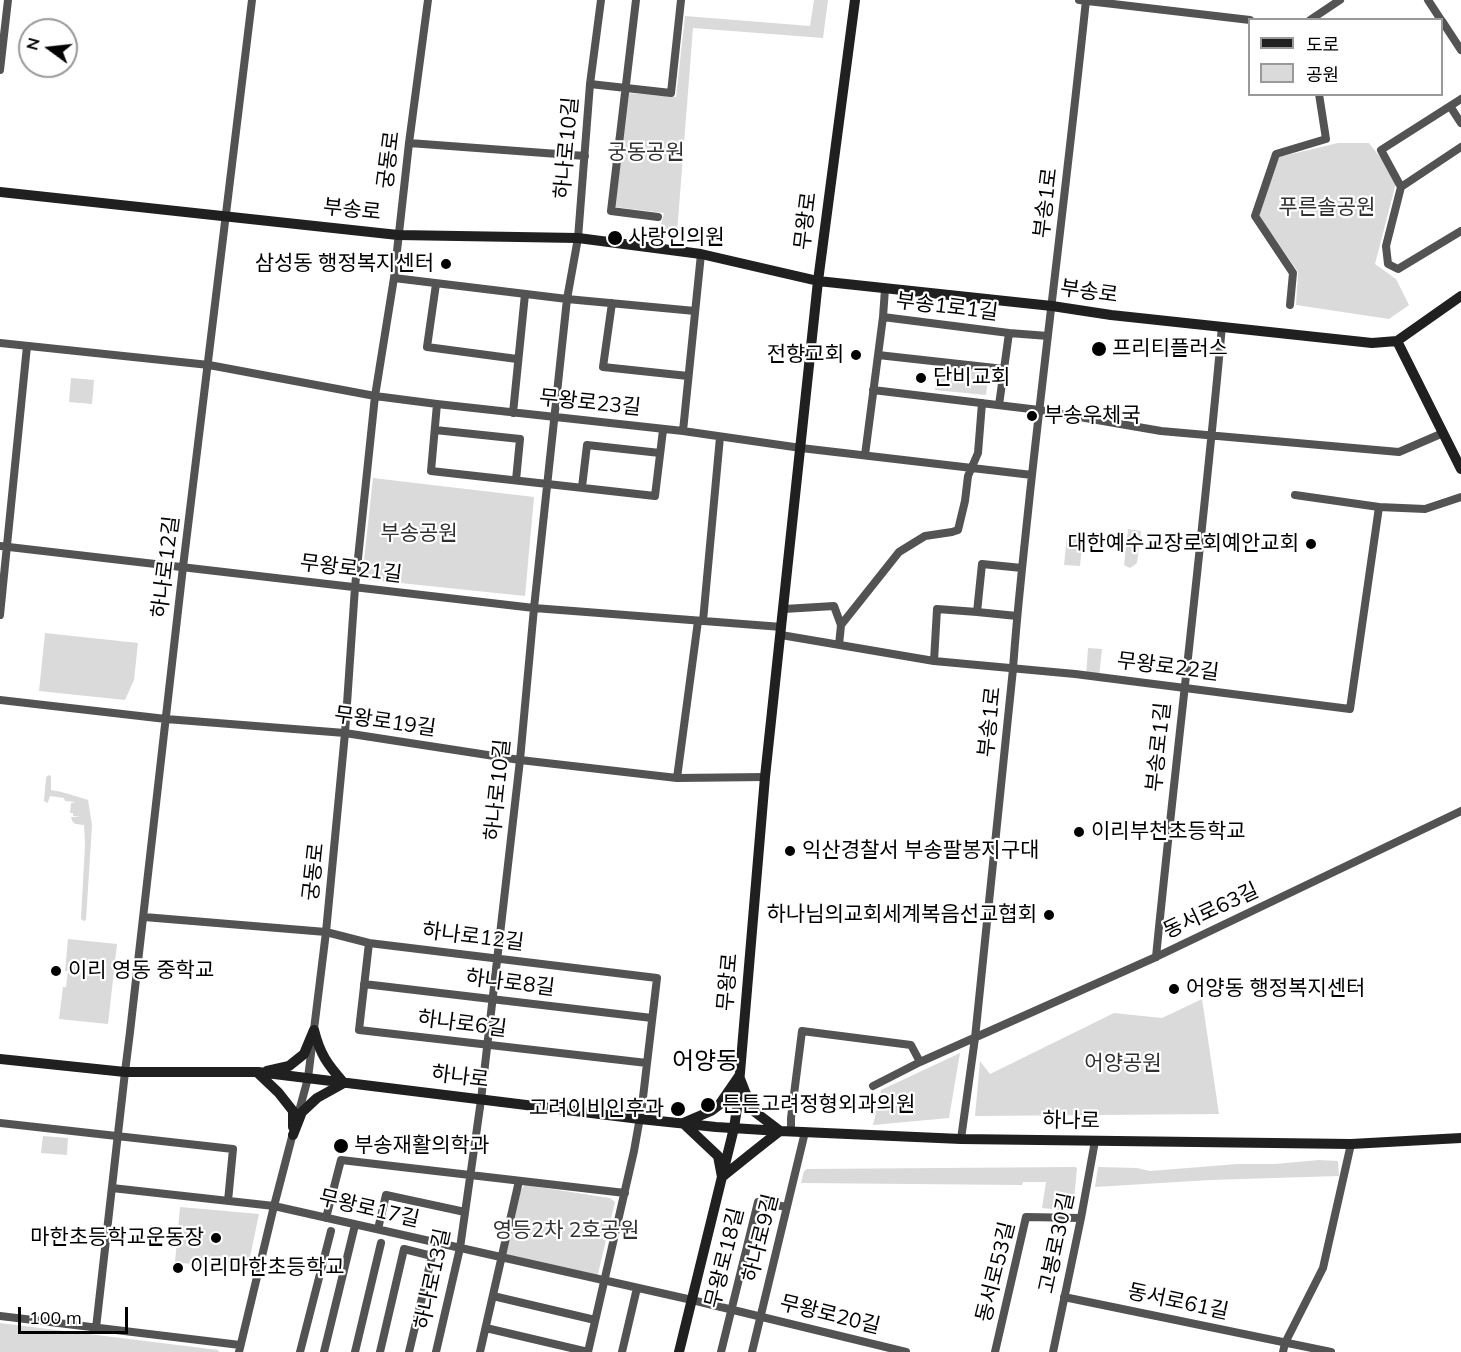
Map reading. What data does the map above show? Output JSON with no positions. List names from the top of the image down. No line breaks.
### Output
{"streets":{"street":["하나로10길","궁동로","부송1로","부송로","무왕로","부송1로1길","무왕로23길","하나로12길","무왕로21길","무왕로22길","무왕로19길","부송로1길","동서로63길","하나로8길","하나로6길","하나로","무왕로17길","하나로9길","고봉로30길","무왕로18길","동서로53길","하나로13길","동서로61길","무왕로20길"]},"crossings":[["하나로10길","부송로"],["하나로10길","무왕로23길"],["하나로10길","하나로12길"],["하나로10길","무왕로21길"],["하나로10길","무왕로19길"],["하나로10길","하나로8길"],["하나로10길","하나로6길"],["하나로10길","하나로"],["하나로10길","하나로13길"],["궁동로","부송로"],["궁동로","무왕로23길"],["궁동로","하나로12길"],["궁동로","무왕로21길"],["궁동로","무왕로19길"],["궁동로","하나로"],["궁동로","무왕로17길"],["부송1로","부송로"],["부송1로","부송1로1길"],["부송1로","무왕로22길"],["부송1로","동서로63길"],["부송1로","하나로"],["부송로","무왕로"],["부송로","하나로12길"],["부송로","부송로1길"],["무왕로","무왕로23길"],["무왕로","무왕로21길"],["무왕로","무왕로22길"],["무왕로","무왕로19길"],["무왕로","하나로"],["무왕로","무왕로17길"],["무왕로","무왕로20길"],["하나로12길","무왕로21길"],["하나로12길","무왕로19길"],["하나로12길","하나로8길"],["하나로12길","하나로6길"],["하나로12길","하나로"],["하나로12길","무왕로17길"],["무왕로21길","무왕로22길"],["무왕로22길","부송로1길"],["부송로1길","동서로63길"],["하나로8길","하나로6길"],["하나로","하나로9길"],["하나로","고봉로30길"],["하나로","하나로13길"],["무왕로17길","하나로13길"],["무왕로17길","무왕로20길"],["하나로9길","무왕로18길"],["하나로9길","무왕로20길"],["고봉로30길","동서로53길"],["고봉로30길","동서로61길"],["무왕로18길","무왕로20길"]],"districts":["어양동"],"parks":["궁동공원","푸른솔공원","부송공원","어양공원","영등2차 2호공원"],"places":["사랑인의원","삼성동 행정복지센터","프리티플러스","전향교회","단비교회","부송우체국","대한예수교장로회예안교회","이리부천초등학교","익산경찰서 부송팔봉지구대","하나님의교회세계복음선교협회","이리 영동 중학교","어양동 행정복지센터","튼튼고려정형외과의원","고려이비인후과","부송재활의학과","마한초등학교운동장","이리마한초등학교"],"legend":["도로","공원"],"scale_bar":"100 m","north":"left"}
